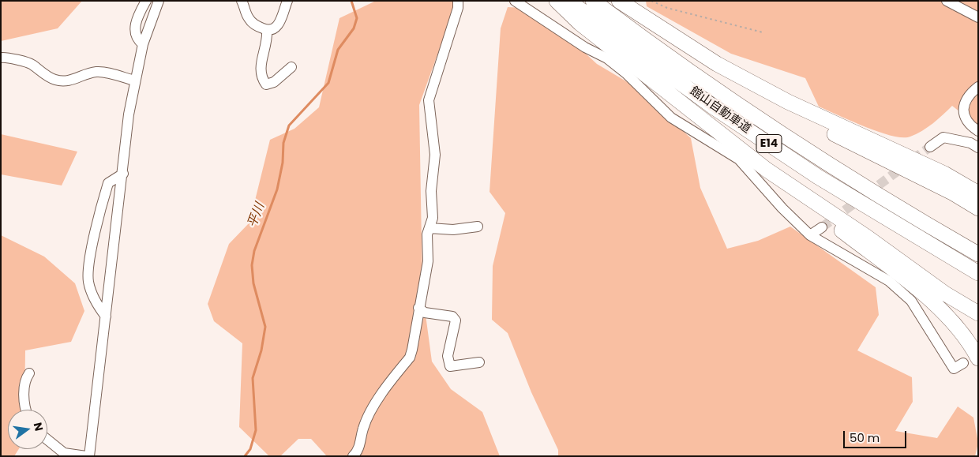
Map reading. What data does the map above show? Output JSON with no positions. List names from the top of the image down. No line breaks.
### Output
{"streets":{"highway":["館山自動車道","E14"]},"water":["平川"],"scale_bar":"50 m","north":"right"}
